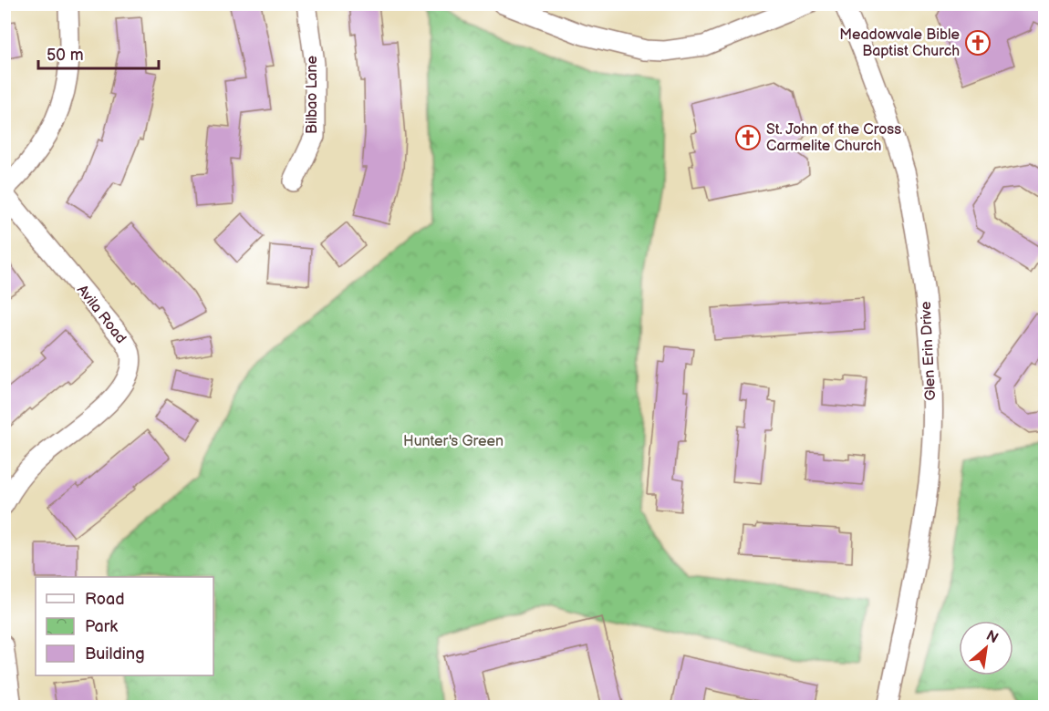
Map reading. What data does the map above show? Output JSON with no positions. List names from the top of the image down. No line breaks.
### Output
{"streets":{"street":["Bilbao Lane","Avila Road","Glen Erin Drive"]},"parks":["Hunter's Green"],"places":{"church":["Meadowvale Bible Baptist Church","St. John of the Cross Carmelite Church"]},"legend":["Road","Park","Building"],"scale_bar":"50 m","north":"top right"}
